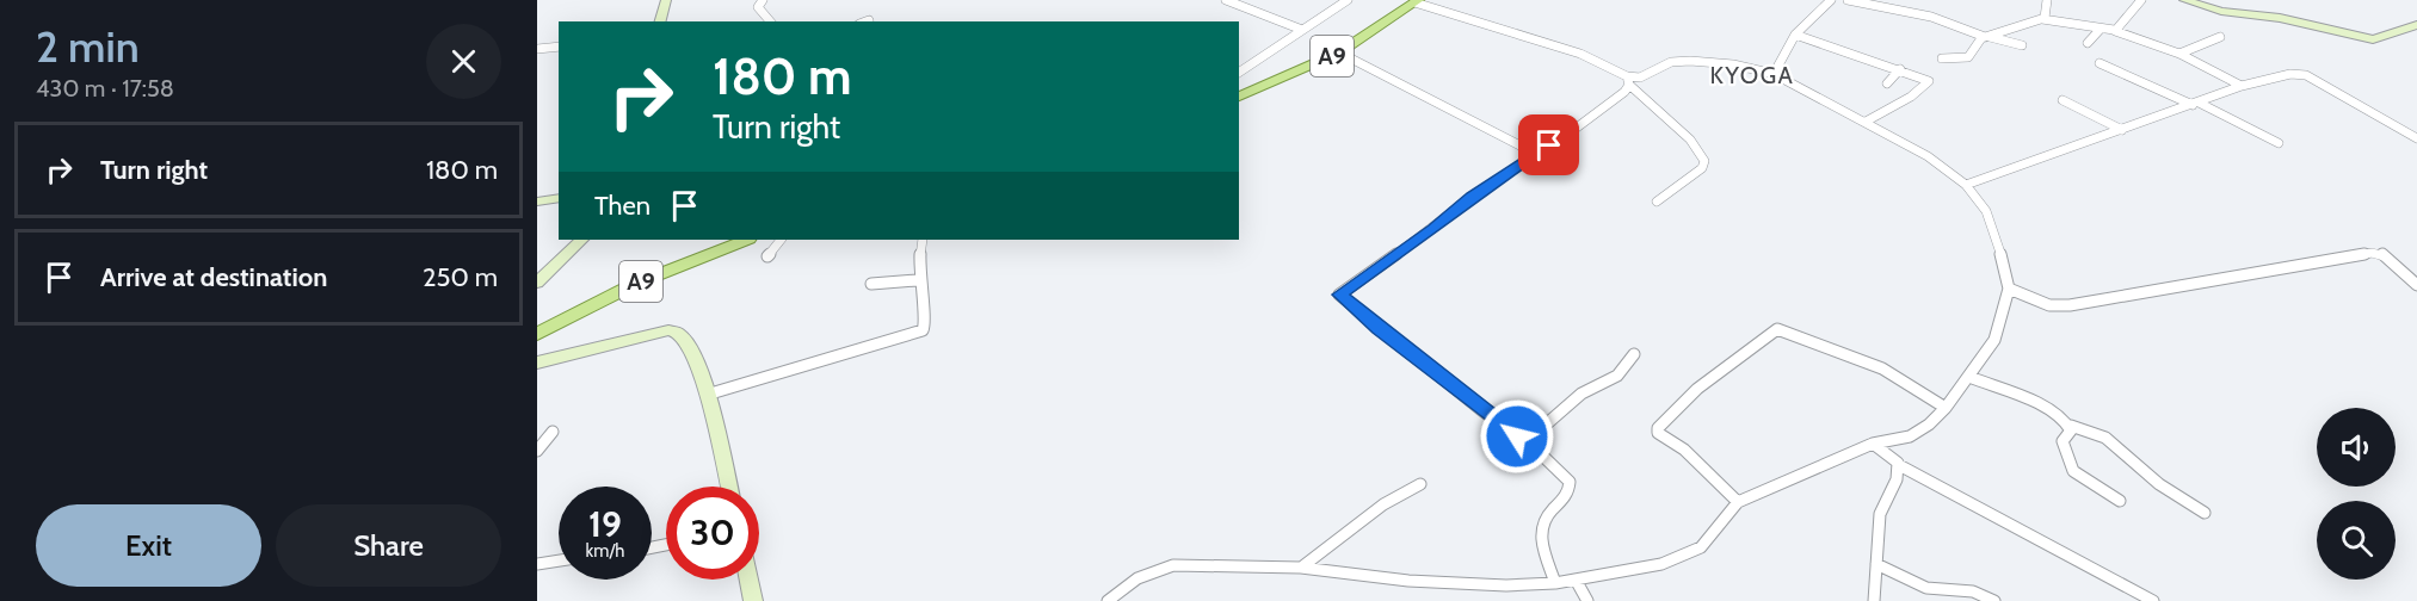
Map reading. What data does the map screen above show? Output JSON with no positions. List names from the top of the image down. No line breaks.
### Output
{"streets":{"main road":["A9"]},"districts":["KYOGA"],"page":{"heading":["2 min","430 m · 17:58"],"turn":["180 m","Turn right"],"list":[{"name":"Turn right","value":"180 m"},{"name":"Arrive at destination","value":"250 m"}],"then":"Then","speed":"19 km/h","limit":"30","buttons":["Exit","Share"]}}
